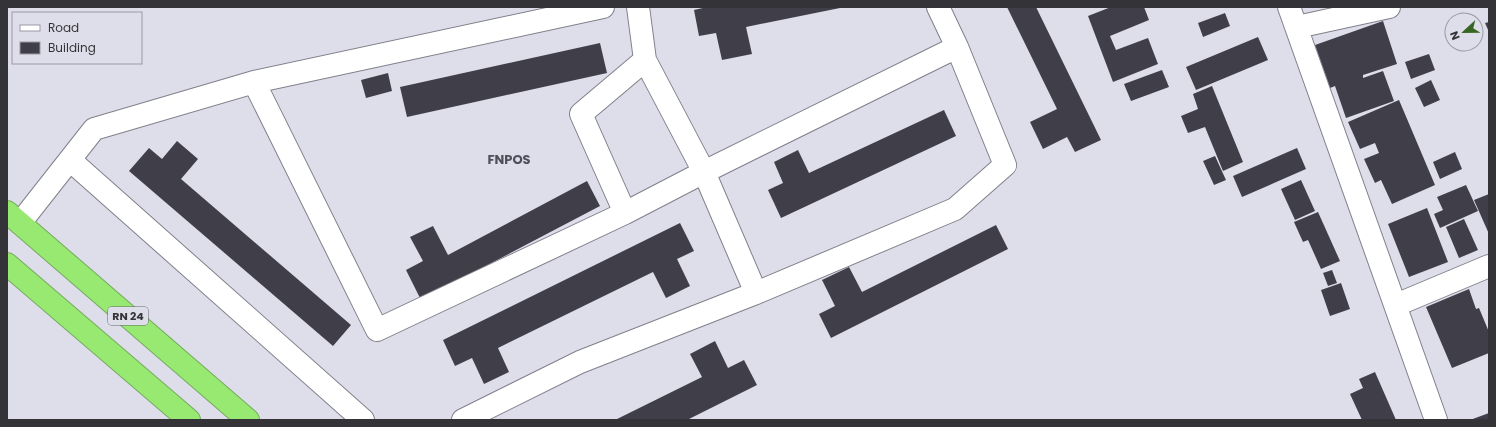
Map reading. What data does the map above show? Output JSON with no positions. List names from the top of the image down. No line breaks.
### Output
{"streets":{"highway":["RN 24"]},"districts":["FNPOS"],"legend":["Road","Building"],"north":"left"}
